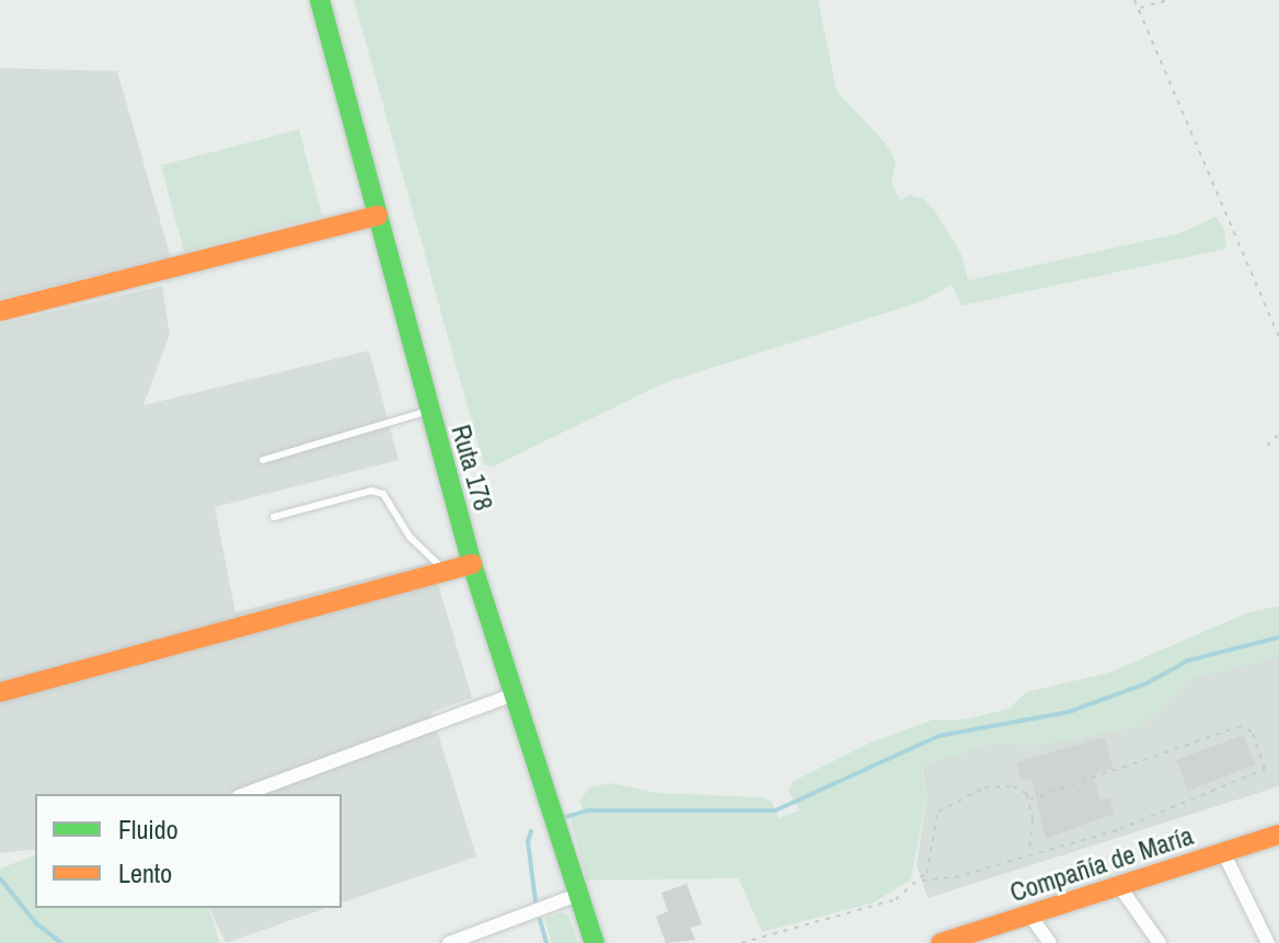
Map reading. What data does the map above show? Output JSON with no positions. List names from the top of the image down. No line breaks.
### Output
{"streets":{"street":["Ruta 178","Compañía de María"]},"legend":["Fluido","Lento"]}
